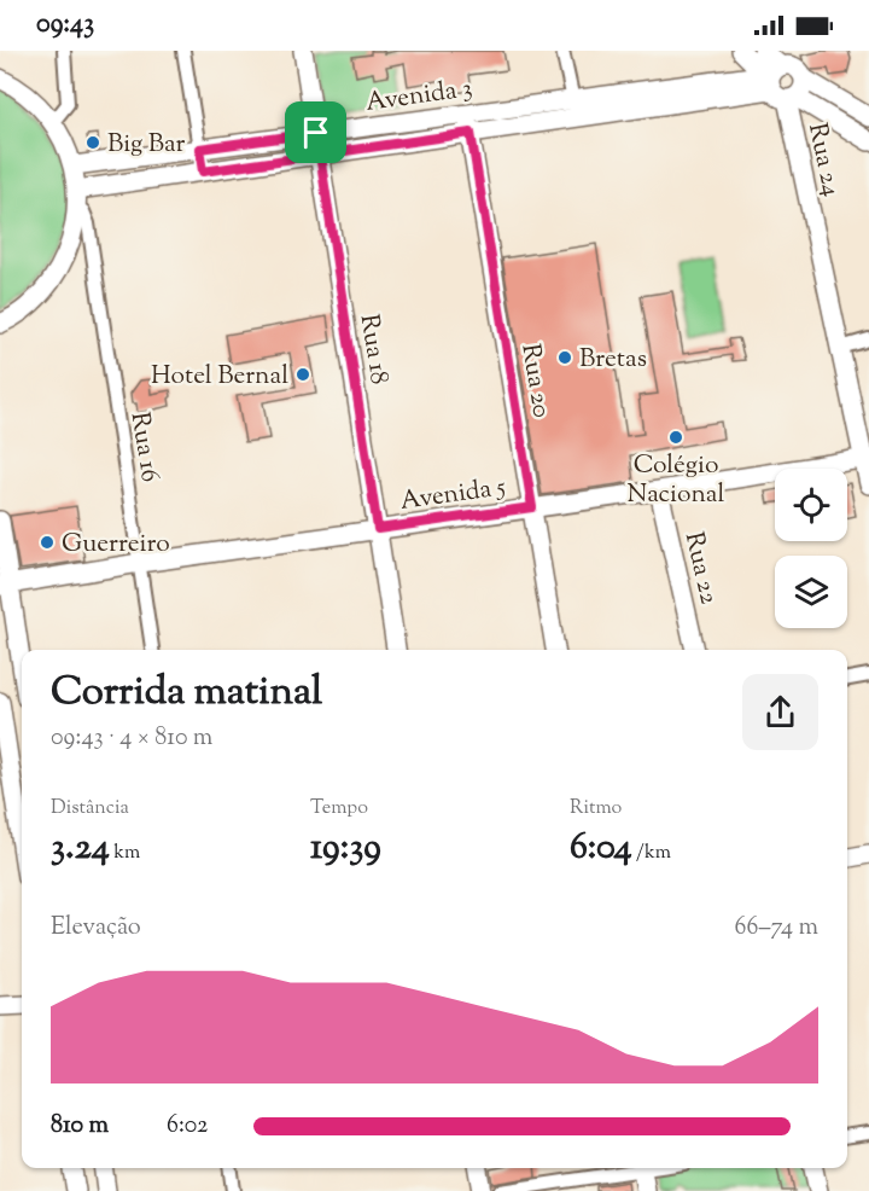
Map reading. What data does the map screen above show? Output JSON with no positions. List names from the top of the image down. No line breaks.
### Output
{"streets":{"street":["Avenida 3","Rua 24","Rua 18","Rua 20","Rua 16","Avenida 5","Rua 22"]},"crossings":[["Avenida 3","Rua 24"],["Avenida 3","Rua 18"],["Avenida 3","Rua 20"],["Avenida 3","Rua 16"],["Rua 24","Avenida 5"],["Rua 18","Avenida 5"],["Rua 20","Avenida 5"],["Rua 16","Avenida 5"],["Avenida 5","Rua 22"]],"places":["Big Bar","Bretas","Hotel Bernal","Colégio Nacional","Guerreiro"],"page":{"status":"09:43","heading":["Corrida matinal","09:43 · 4 × 810 m"],"stats":[["Distância","3.24 km"],["Tempo","19:39"],["Ritmo","6:04 /km"]],"chart":["Elevação","66–74 m"],"list":[{"name":"810 m","note":"6:02"}]}}
